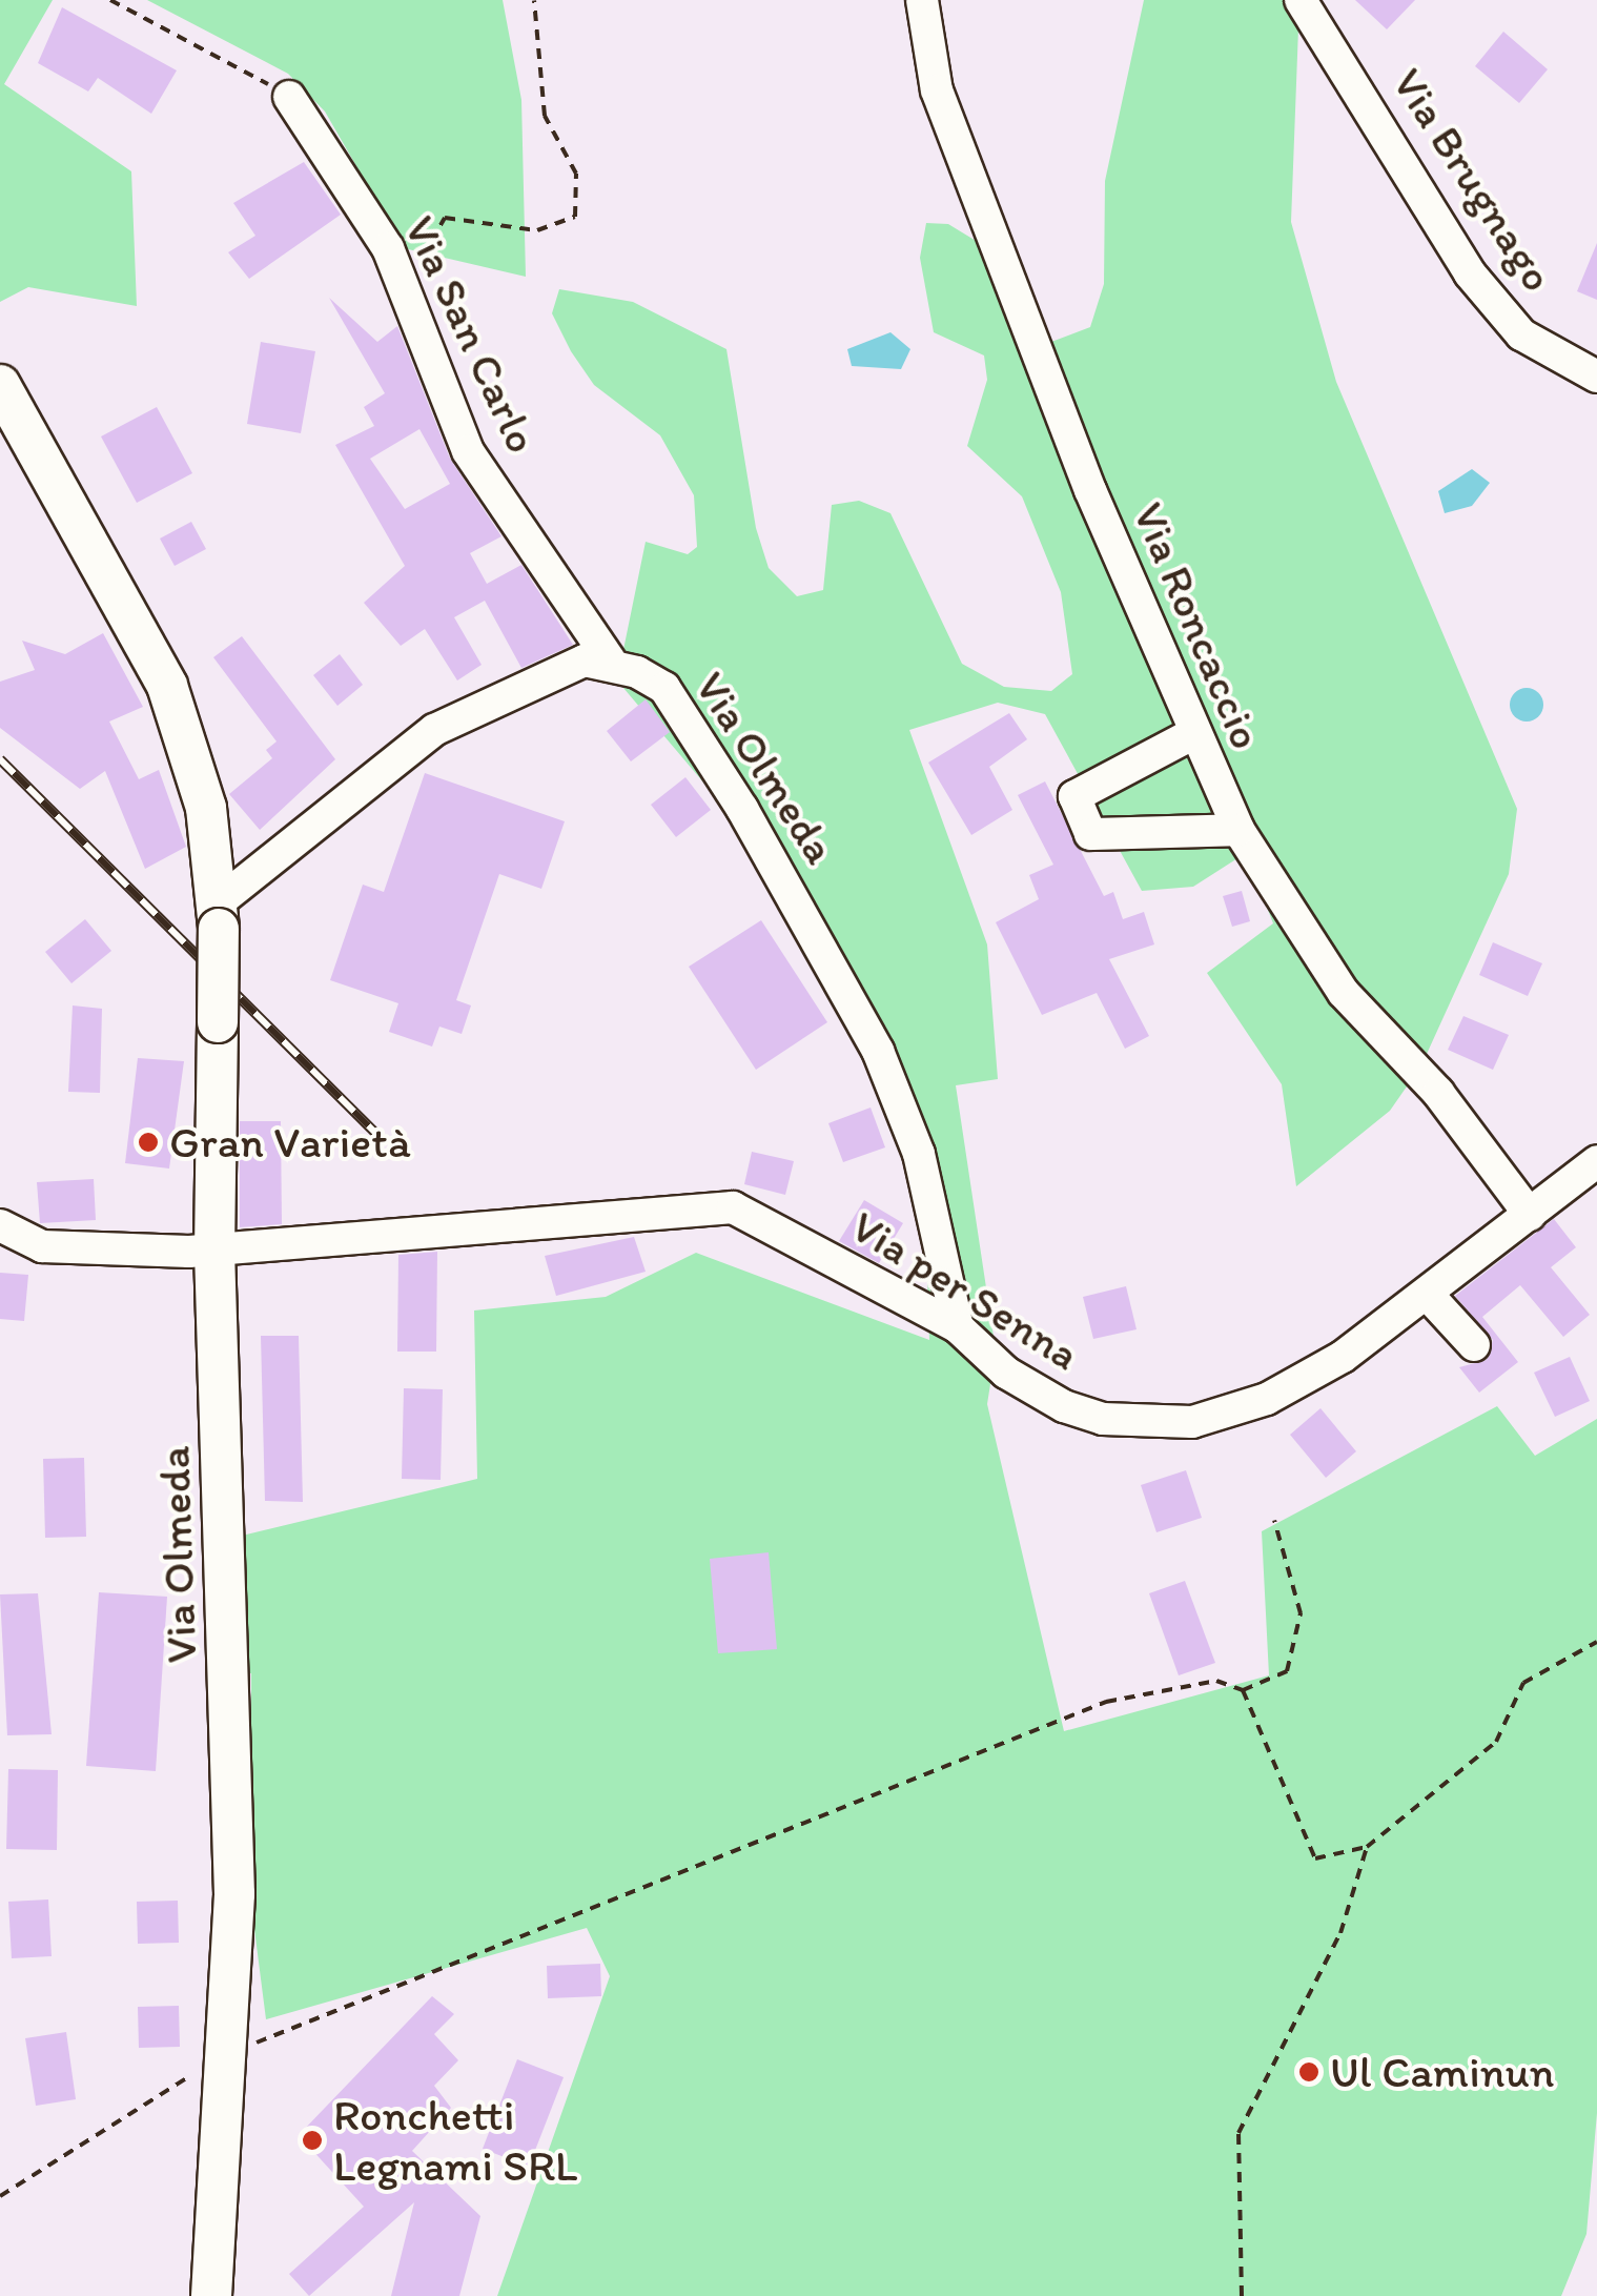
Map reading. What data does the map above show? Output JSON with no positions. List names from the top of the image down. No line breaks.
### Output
{"streets":{"main road":["Via Olmeda"],"street":["Via Brugnago","Via San Carlo","Via Roncaccio","Via per Senna"]},"crossings":[["Via San Carlo","Via Olmeda"],["Via Roncaccio","Via per Senna"],["Via Olmeda","Via per Senna"]],"places":["Gran Varietà","Ul Caminun","Ronchetti Legnami SRL"]}
